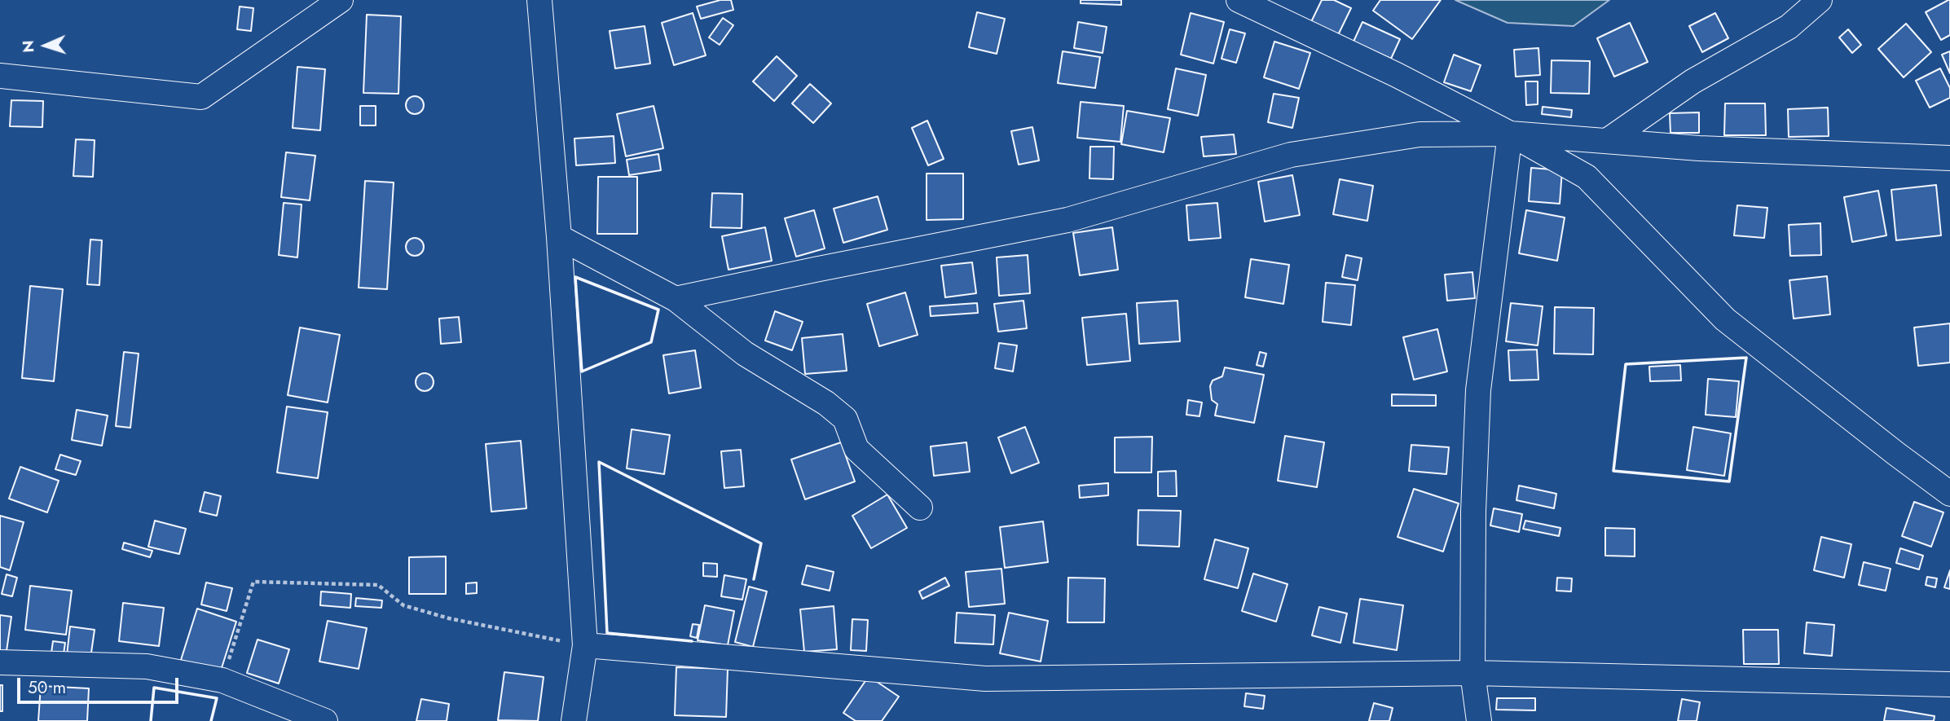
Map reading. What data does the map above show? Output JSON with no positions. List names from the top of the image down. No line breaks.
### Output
{"scale_bar":"50 m","north":"left"}
